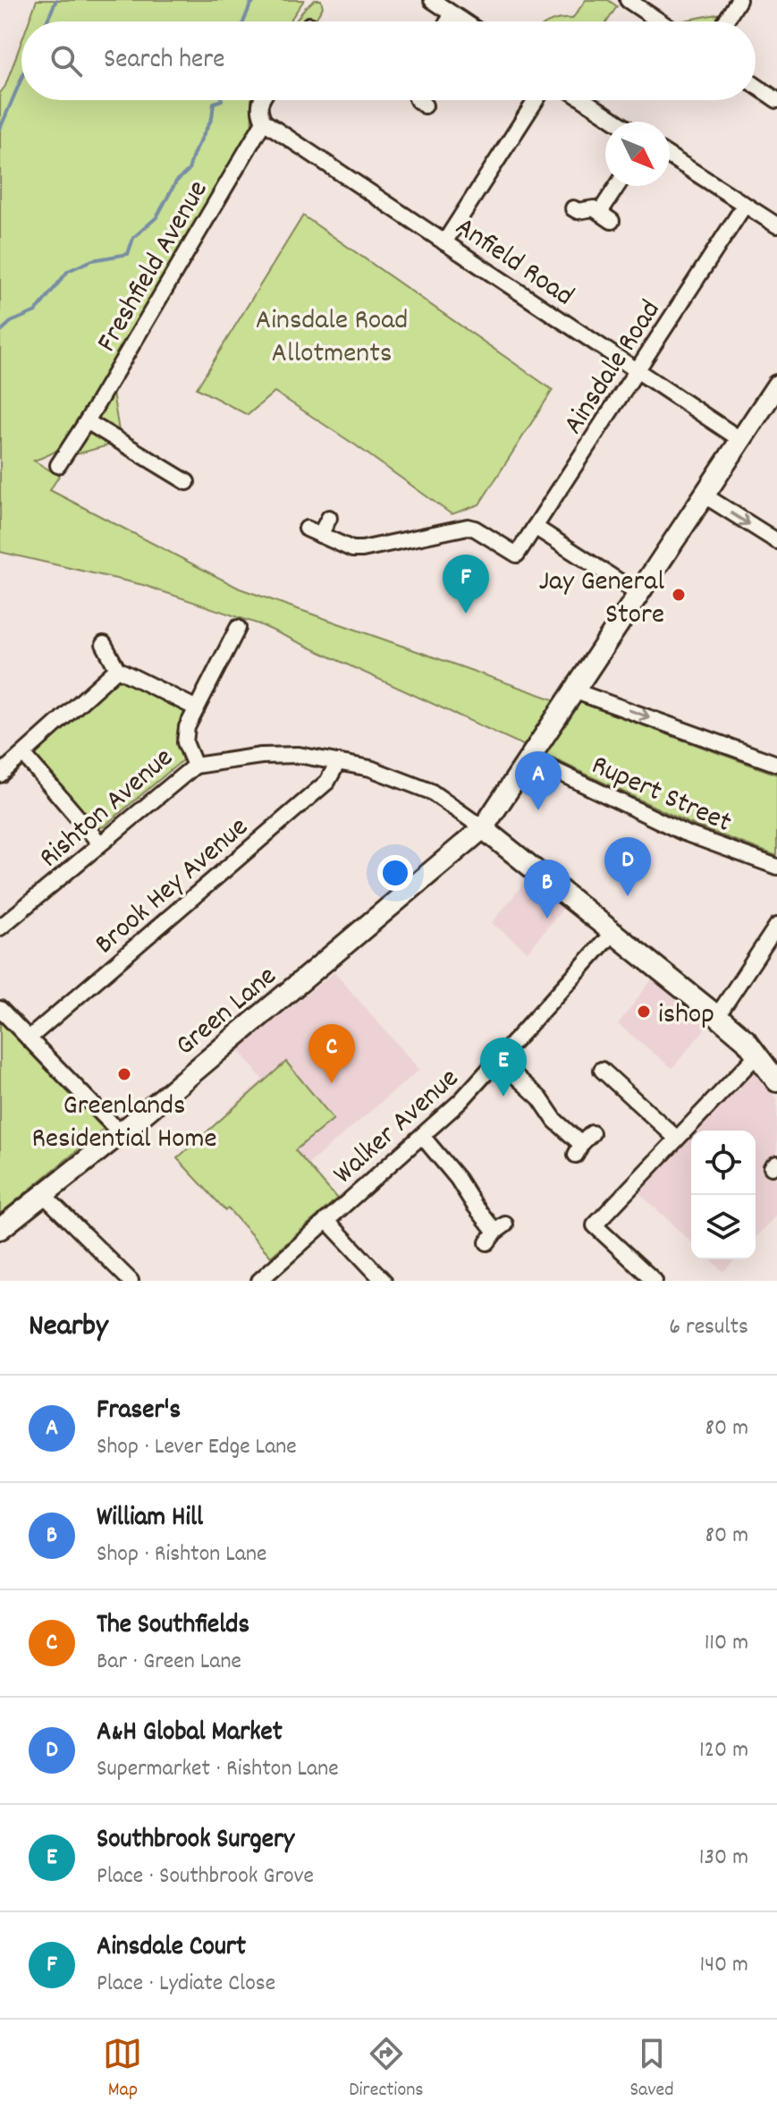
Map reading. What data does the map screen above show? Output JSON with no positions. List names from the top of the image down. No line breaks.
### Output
{"streets":{"street":["Anfield Road","Freshfield Avenue","Ainsdale Road","Rupert Street","Rishton Avenue","Brook Hey Avenue","Green Lane","Walker Avenue"]},"crossings":[["Anfield Road","Freshfield Avenue"],["Anfield Road","Ainsdale Road"],["Anfield Road","Green Lane"],["Rupert Street","Green Lane"]],"parks":["Ainsdale Road Allotments"],"places":["Jay General Store","ishop","Greenlands Residential Home"],"north":"bottom right","page":{"search":"Search here","pins":["F","A","D","B","C","E"],"heading":["Nearby","6 results"],"list":[{"mark":"A","name":"Fraser's","note":"Shop · Lever Edge Lane","value":"80 m"},{"mark":"B","name":"William Hill","note":"Shop · Rishton Lane","value":"80 m"},{"mark":"C","name":"The Southfields","note":"Bar · Green Lane","value":"110 m"},{"mark":"D","name":"A&H Global Market","note":"Supermarket · Rishton Lane","value":"120 m"},{"mark":"E","name":"Southbrook Surgery","note":"Place · Southbrook Grove","value":"130 m"},{"mark":"F","name":"Ainsdale Court","note":"Place · Lydiate Close","value":"140 m"}],"nav":["Map","Directions","Saved"]}}
